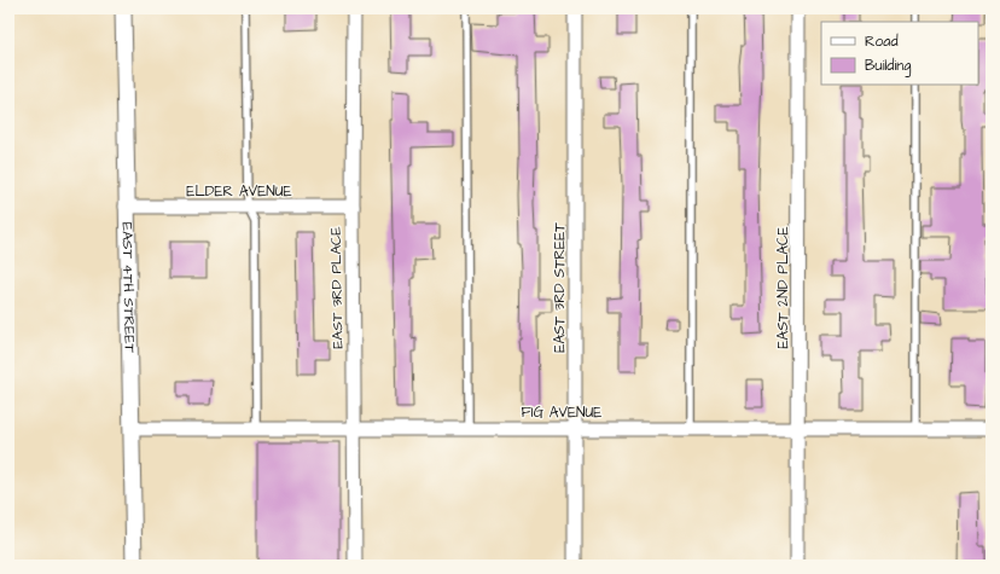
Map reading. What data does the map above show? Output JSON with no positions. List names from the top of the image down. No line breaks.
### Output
{"streets":{"street":["ELDER AVENUE","EAST 4TH STREET","EAST 3RD PLACE","EAST 3RD STREET","EAST 2ND PLACE","FIG AVENUE"]},"crossings":[["ELDER AVENUE","EAST 4TH STREET"],["ELDER AVENUE","EAST 3RD PLACE"],["EAST 4TH STREET","FIG AVENUE"],["EAST 3RD PLACE","FIG AVENUE"],["EAST 3RD STREET","FIG AVENUE"],["EAST 2ND PLACE","FIG AVENUE"]],"legend":["Road","Building"]}
